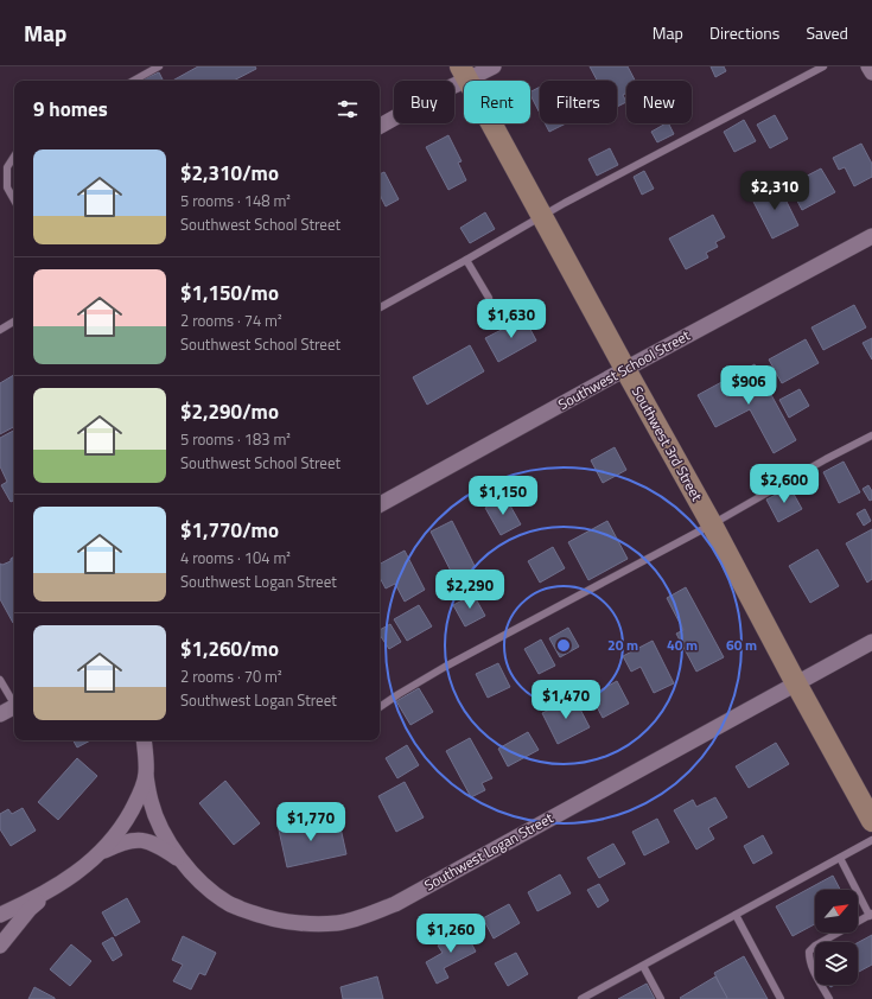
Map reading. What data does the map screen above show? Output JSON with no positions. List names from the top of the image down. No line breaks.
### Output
{"streets":{"street":["Southwest School Street","Southwest 3rd Street","Southwest Logan Street"]},"crossings":[["Southwest School Street","Southwest 3rd Street"],["Southwest 3rd Street","Southwest Logan Street"]],"north":"top right","page":{"header":"Map","nav":["Map","Directions","Saved"],"chip":["Buy","Rent","Filters","New"],"heading":"9 homes","list":[{"name":"$2,310/mo","note":"5 rooms · 148 m² · Southwest School Street"},{"name":"$1,150/mo","note":"2 rooms · 74 m² · Southwest School Street"},{"name":"$2,290/mo","note":"5 rooms · 183 m² · Southwest School Street"},{"name":"$1,770/mo","note":"4 rooms · 104 m² · Southwest Logan Street"},{"name":"$1,260/mo","note":"2 rooms · 70 m² · Southwest Logan Street"}],"price":["$2,310","$1,630","$906","$2,600","$1,150","$2,290","$1,470","$1,770","$1,260"]},"rings":["20 m","40 m","60 m"]}
